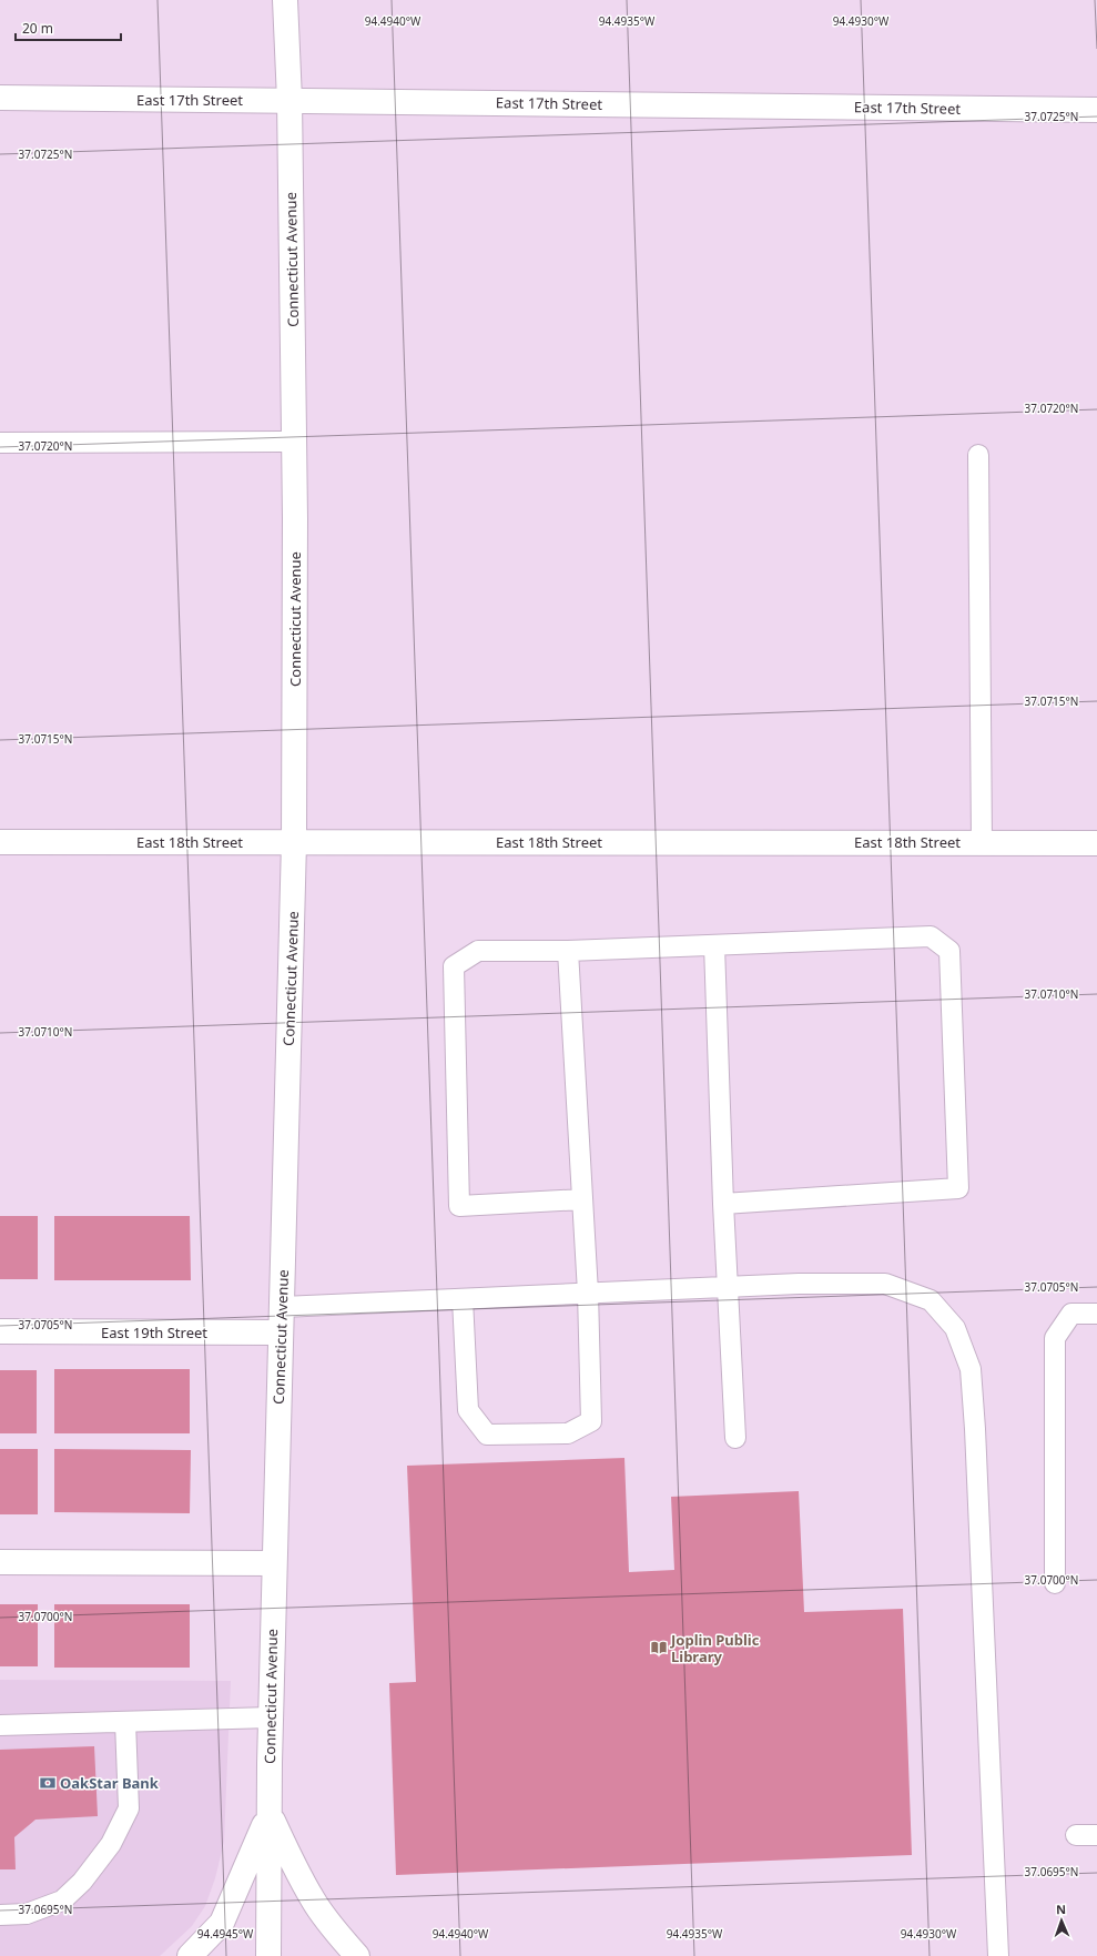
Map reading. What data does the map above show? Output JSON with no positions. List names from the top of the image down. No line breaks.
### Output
{"streets":{"street":["East 17th Street","Connecticut Avenue","East 18th Street","East 19th Street"]},"crossings":[["East 17th Street","Connecticut Avenue"],["Connecticut Avenue","East 18th Street"],["Connecticut Avenue","East 19th Street"]],"places":{"library":["Joplin Public Library"],"bank":["OakStar Bank"]},"scale_bar":"20 m","north":"top","coordinates":["94.4940°W","94.4935°W","94.4930°W","37.0725°N","37.0720°N","37.0715°N","37.0710°N","37.0705°N","37.0700°N","37.0695°N","94.4945°W"]}
